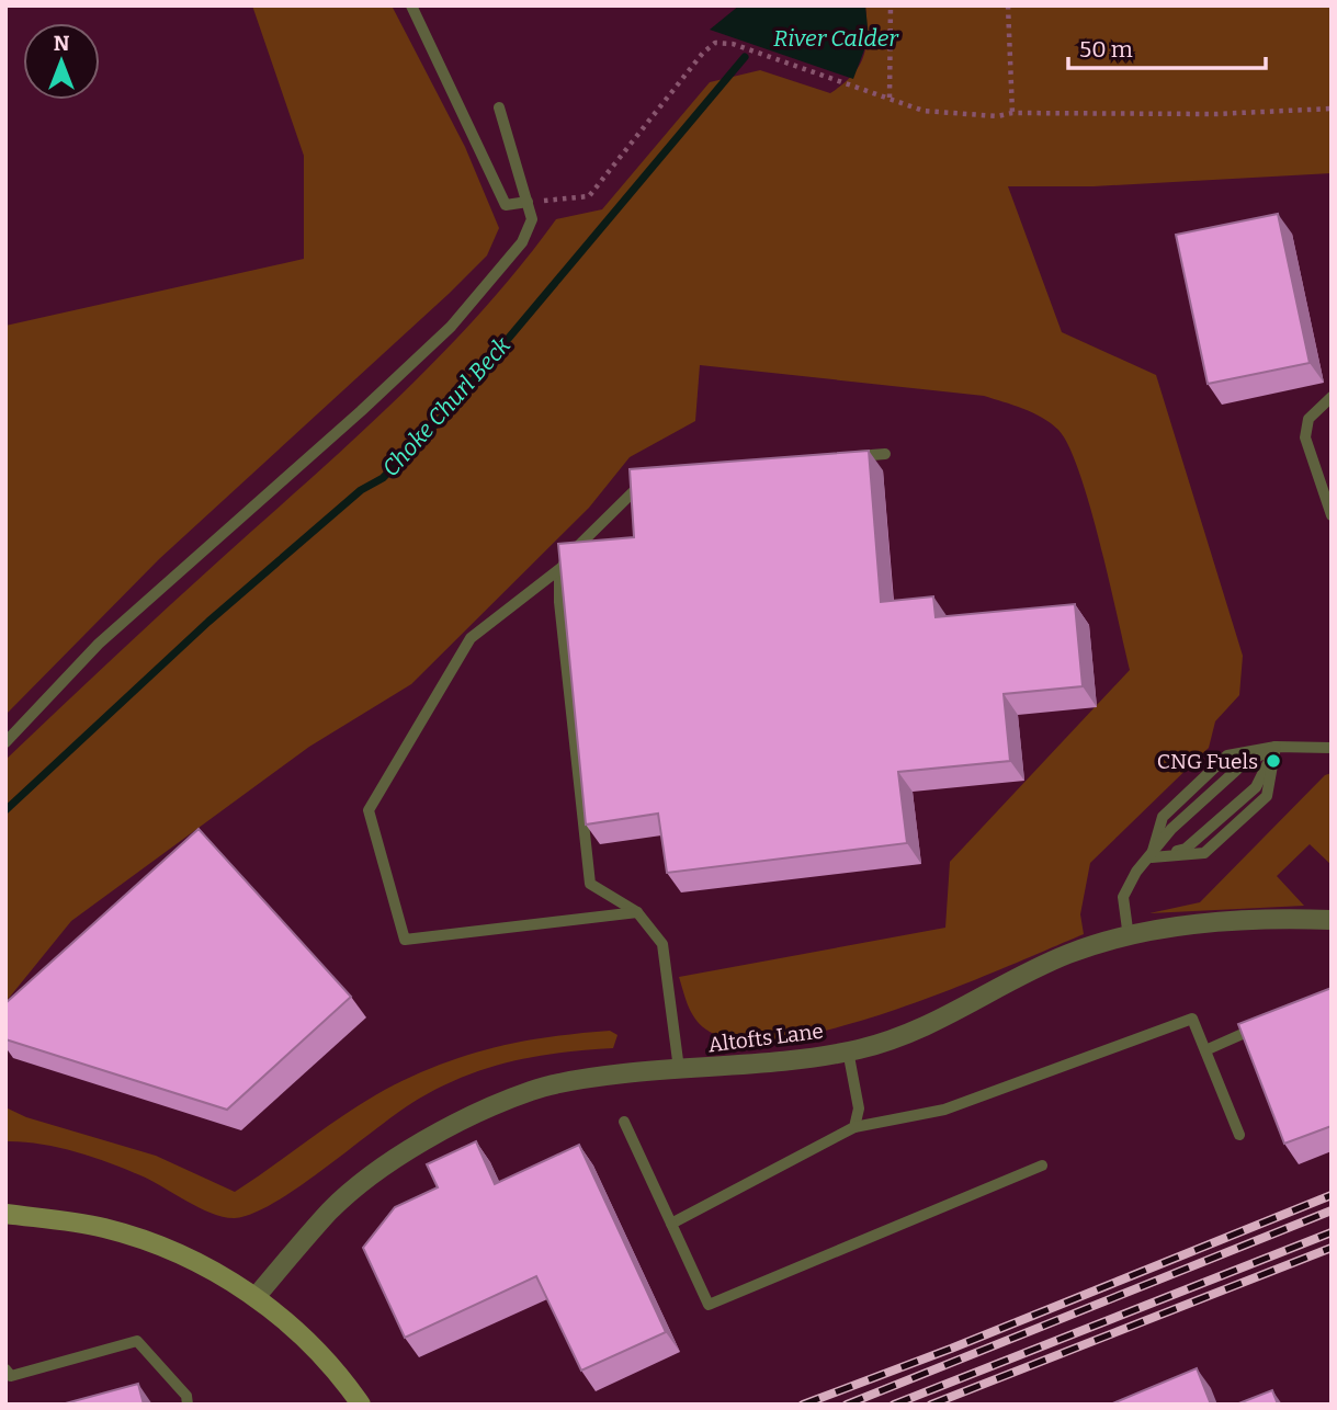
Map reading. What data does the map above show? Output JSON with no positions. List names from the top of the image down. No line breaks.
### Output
{"streets":{"street":["Altofts Lane"]},"water":["River Calder","Choke Churl Beck"],"places":["CNG Fuels"],"scale_bar":"50 m","north":"top"}
